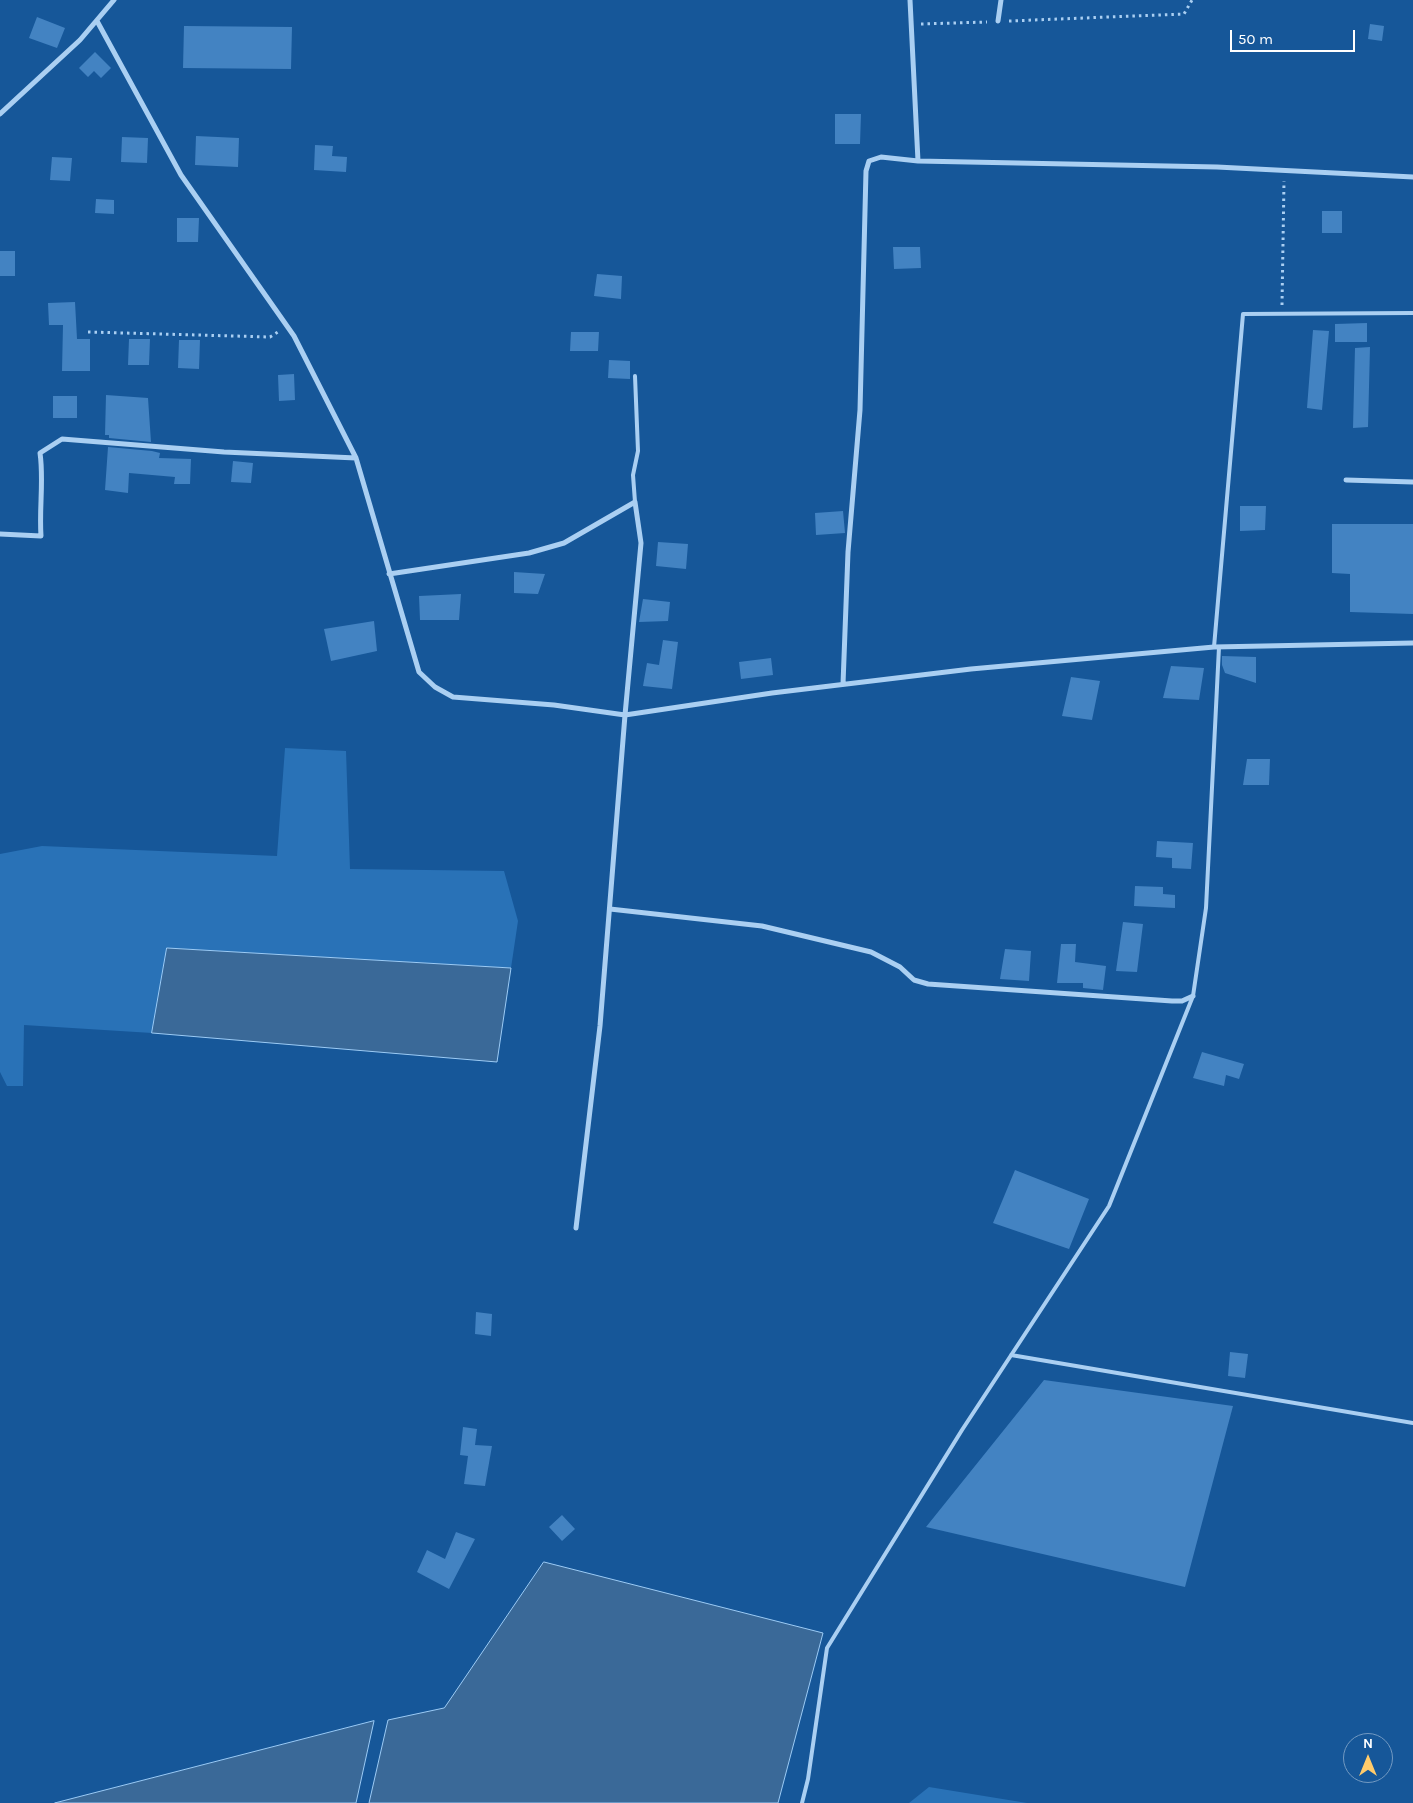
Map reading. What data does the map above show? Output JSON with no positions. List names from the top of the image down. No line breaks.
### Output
{"scale_bar":"50 m","north":"top"}
